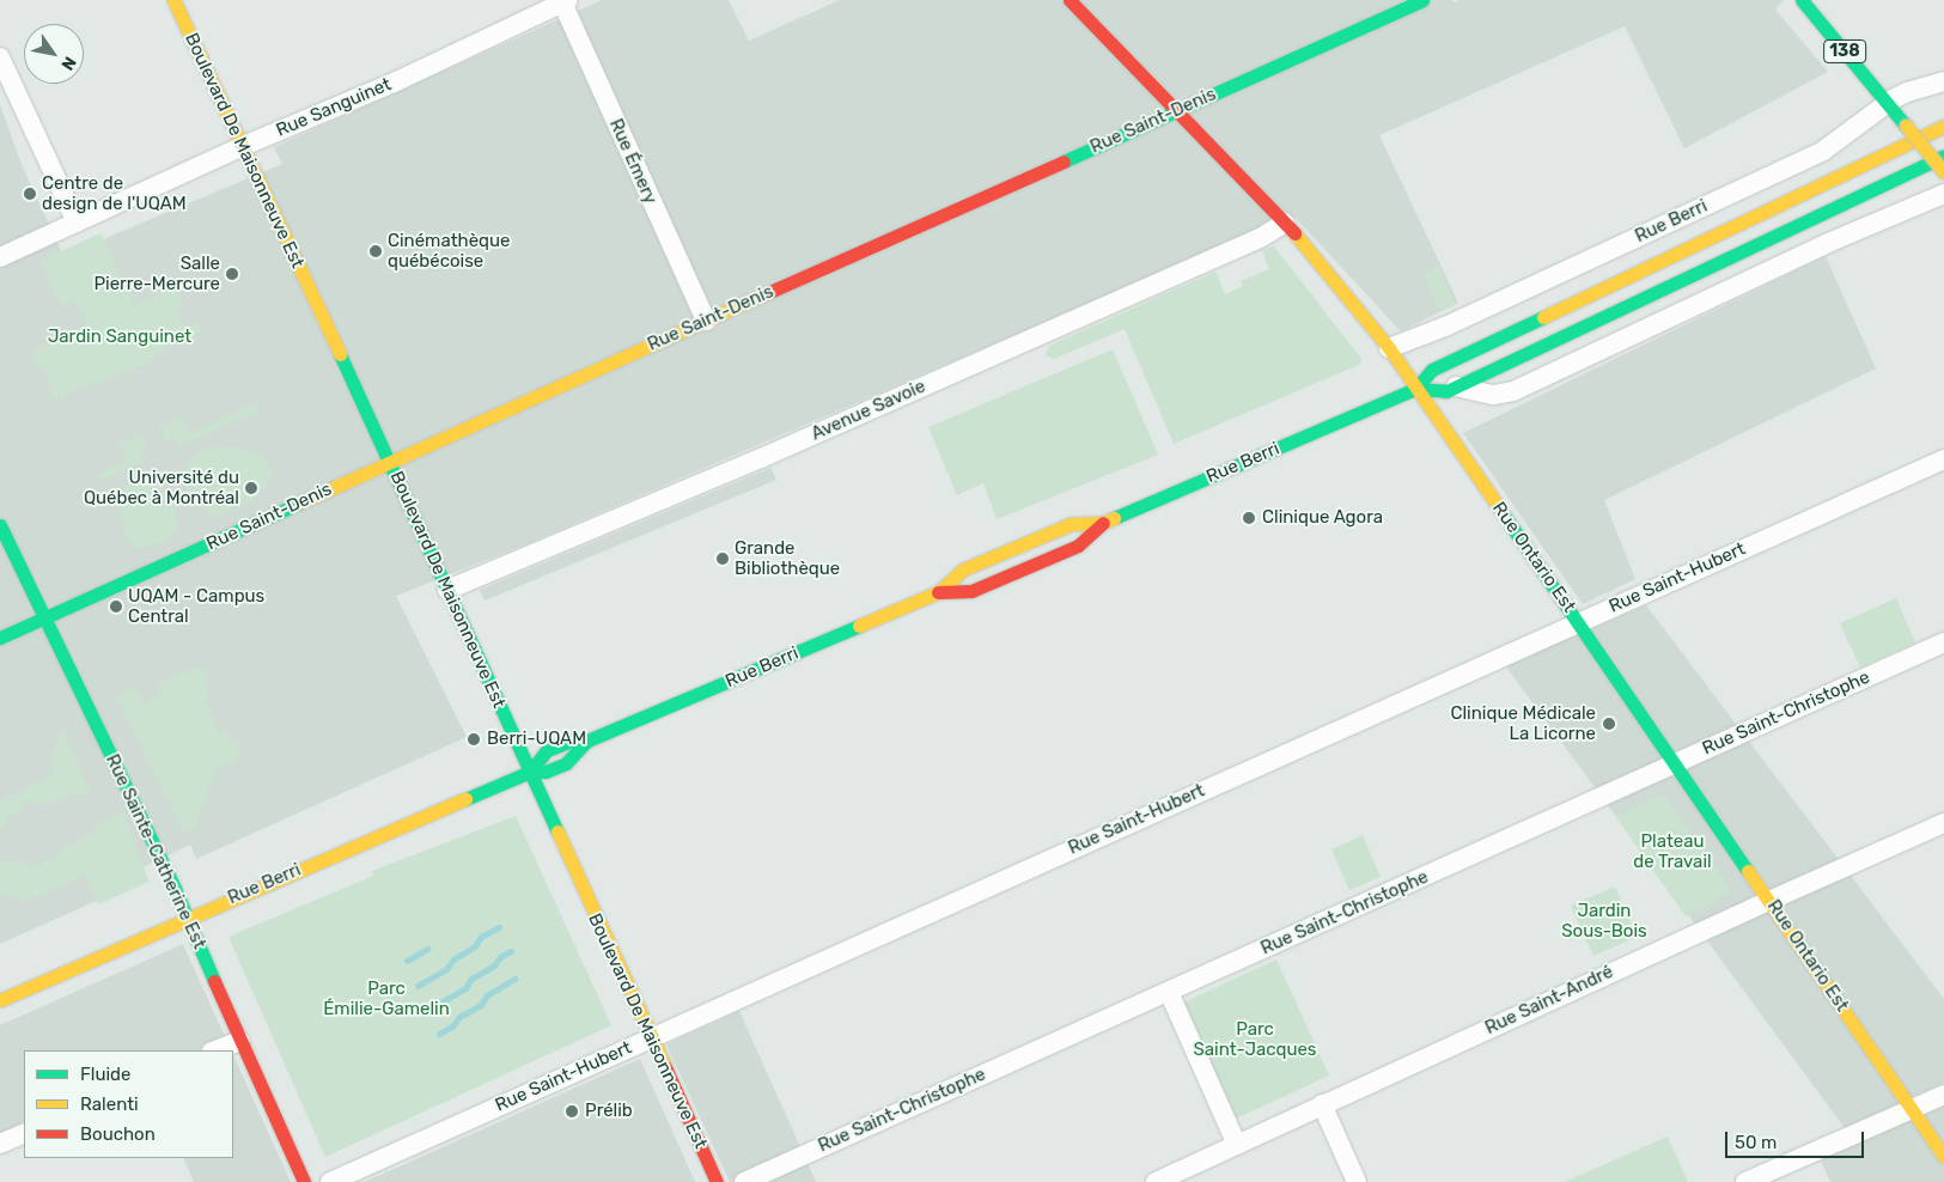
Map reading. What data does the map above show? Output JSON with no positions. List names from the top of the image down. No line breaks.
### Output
{"streets":{"street":["138","Rue Sanguinet","Rue Saint-Denis","Boulevard De Maisonneuve Est","Rue Émery","Rue Berri","Avenue Savoie","Rue Ontario Est","Rue Saint-Hubert","Rue Saint-Christophe","Rue Sainte-Catherine Est","Rue Saint-André"]},"crossings":[["138","Rue Berri"],["Rue Sanguinet","Boulevard De Maisonneuve Est"],["Rue Sanguinet","Rue Émery"],["Rue Saint-Denis","Boulevard De Maisonneuve Est"],["Rue Saint-Denis","Rue Émery"],["Rue Saint-Denis","Rue Ontario Est"],["Rue Saint-Denis","Rue Sainte-Catherine Est"],["Boulevard De Maisonneuve Est","Rue Berri"],["Boulevard De Maisonneuve Est","Avenue Savoie"],["Boulevard De Maisonneuve Est","Rue Saint-Hubert"],["Rue Berri","Rue Ontario Est"],["Rue Berri","Rue Sainte-Catherine Est"],["Avenue Savoie","Rue Ontario Est"],["Rue Ontario Est","Rue Saint-Hubert"],["Rue Ontario Est","Rue Saint-Christophe"],["Rue Ontario Est","Rue Saint-André"]],"parks":["Jardin Sanguinet","Plateau de Travail","Jardin Sous-Bois","Parc Émilie-Gamelin","Parc Saint-Jacques"],"places":["Centre de design de l'UQAM","Cinémathèque québécoise","Salle Pierre-Mercure","Université du Québec à Montréal","Clinique Agora","Grande Bibliothèque","UQAM - Campus Central","Clinique Médicale La Licorne","Berri-UQAM","Prélib"],"legend":["Fluide","Ralenti","Bouchon"],"scale_bar":"50 m","north":"bottom right"}
